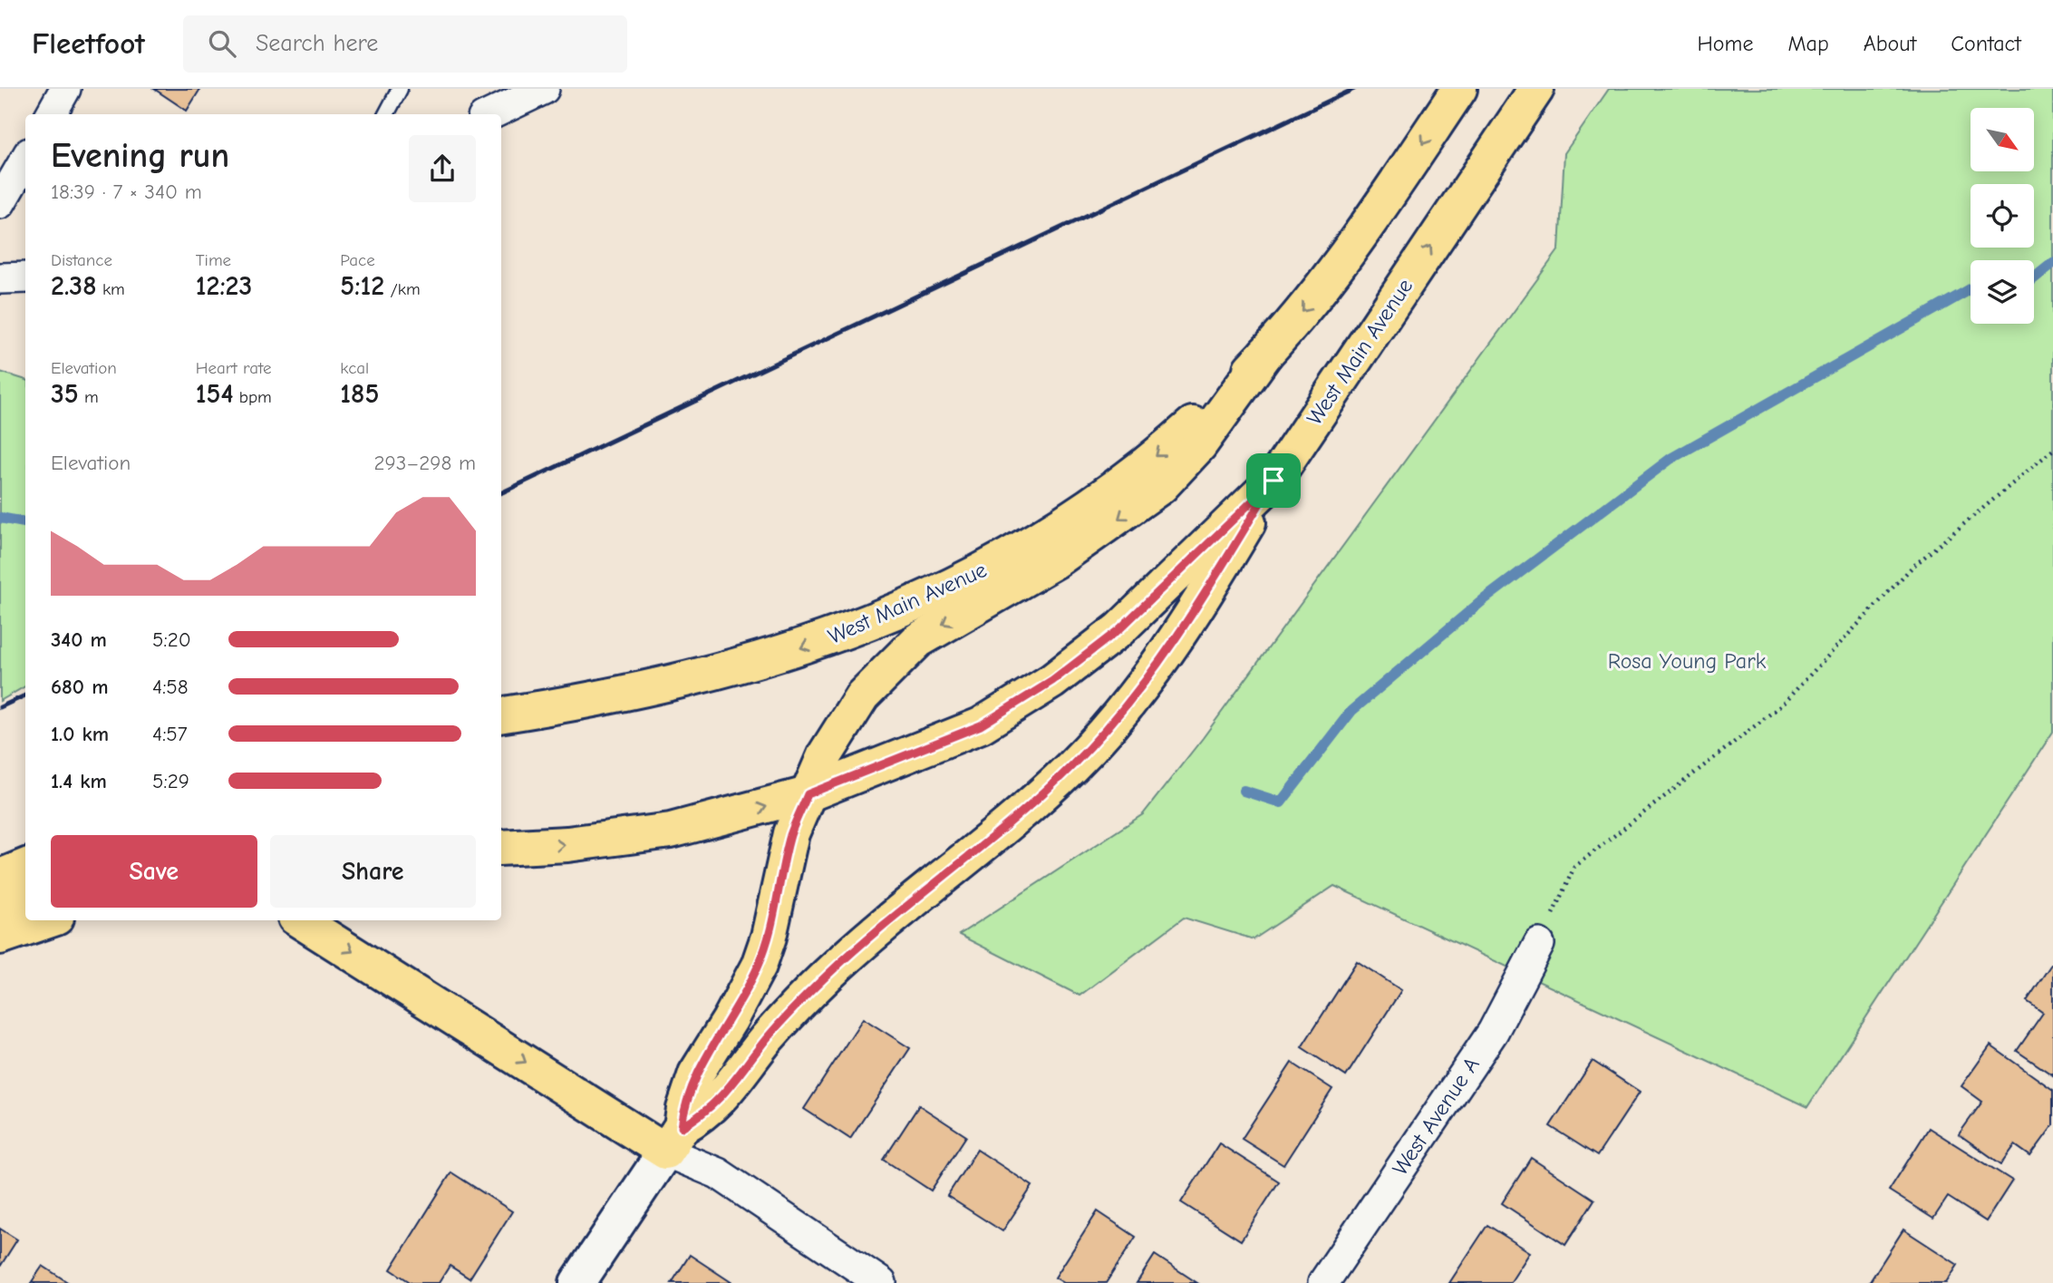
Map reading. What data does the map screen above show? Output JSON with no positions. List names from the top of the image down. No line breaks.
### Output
{"streets":{"main road":["West Main Avenue"],"street":["West Avenue A"]},"parks":["Rosa Young Park"],"north":"bottom right","page":{"header":"Fleetfoot","search":"Search here","nav":["Home","Map","About","Contact"],"heading":["Evening run","18:39 · 7 × 340 m"],"stats":[["Distance","2.38 km"],["Time","12:23"],["Pace","5:12 /km"],["Elevation","35 m"],["Heart rate","154 bpm"],["kcal","185"]],"chart":["Elevation","293–298 m"],"list":[{"name":"340 m","note":"5:20"},{"name":"680 m","note":"4:58"},{"name":"1.0 km","note":"4:57"},{"name":"1.4 km","note":"5:29"}],"buttons":["Save","Share"]}}
